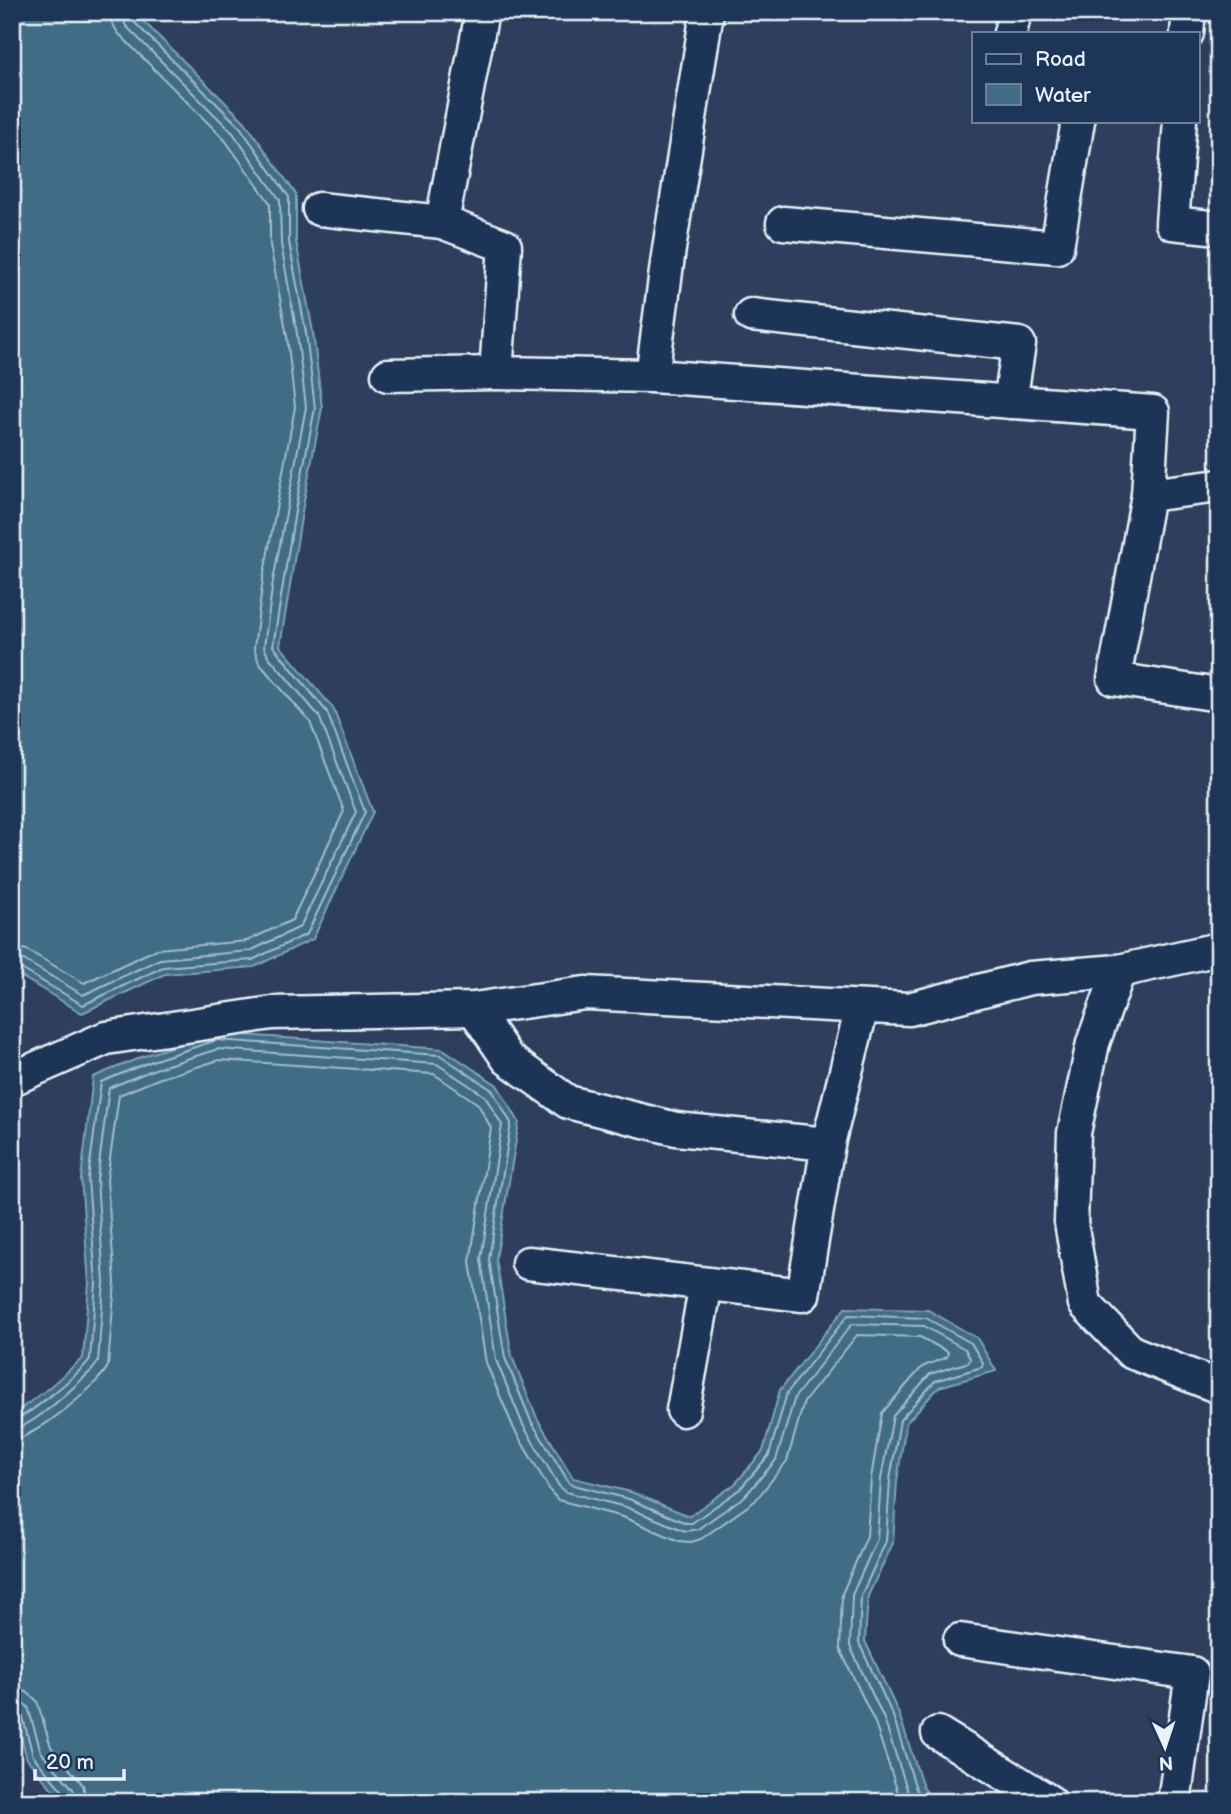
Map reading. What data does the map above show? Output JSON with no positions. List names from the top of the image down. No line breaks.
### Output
{"legend":["Road","Water"],"scale_bar":"20 m","north":"bottom"}
